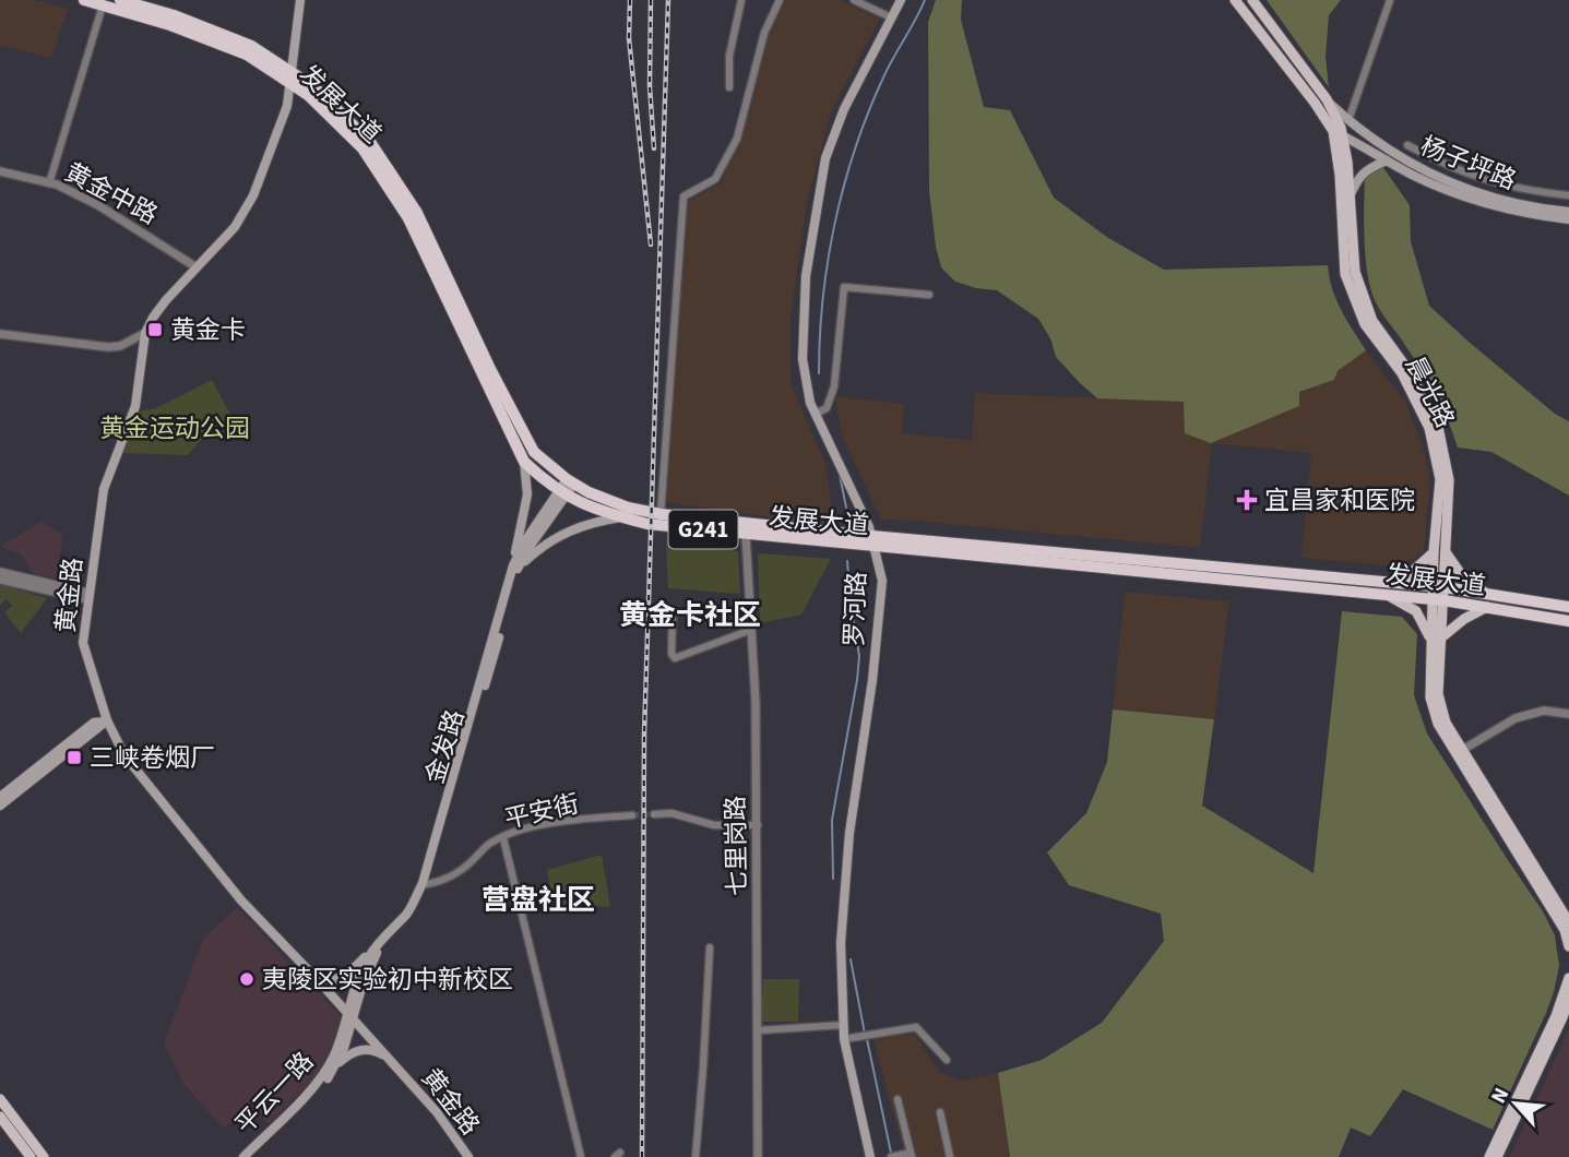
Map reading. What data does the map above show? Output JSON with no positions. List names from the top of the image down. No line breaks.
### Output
{"streets":{"highway":["发展大道","G241"],"main road":["杨子坪路","晨光路","黄金路","罗河路","金发路","平云一路"],"street":["黄金中路","平安街","七里岗路"]},"crossings":[["发展大道","晨光路"],["发展大道","黄金路"],["发展大道","罗河路"],["发展大道","金发路"],["发展大道","七里岗路"],["杨子坪路","晨光路"],["黄金中路","黄金路"],["黄金路","金发路"],["黄金路","平云一路"],["金发路","平安街"],["金发路","平云一路"]],"districts":["黄金卡社区","营盘社区"],"parks":["黄金运动公园"],"places":{"transit":["黄金卡","三峡卷烟厂"],"health":["宜昌家和医院"],"other":["夷陵区实验初中新校区"]},"north":"top left"}
